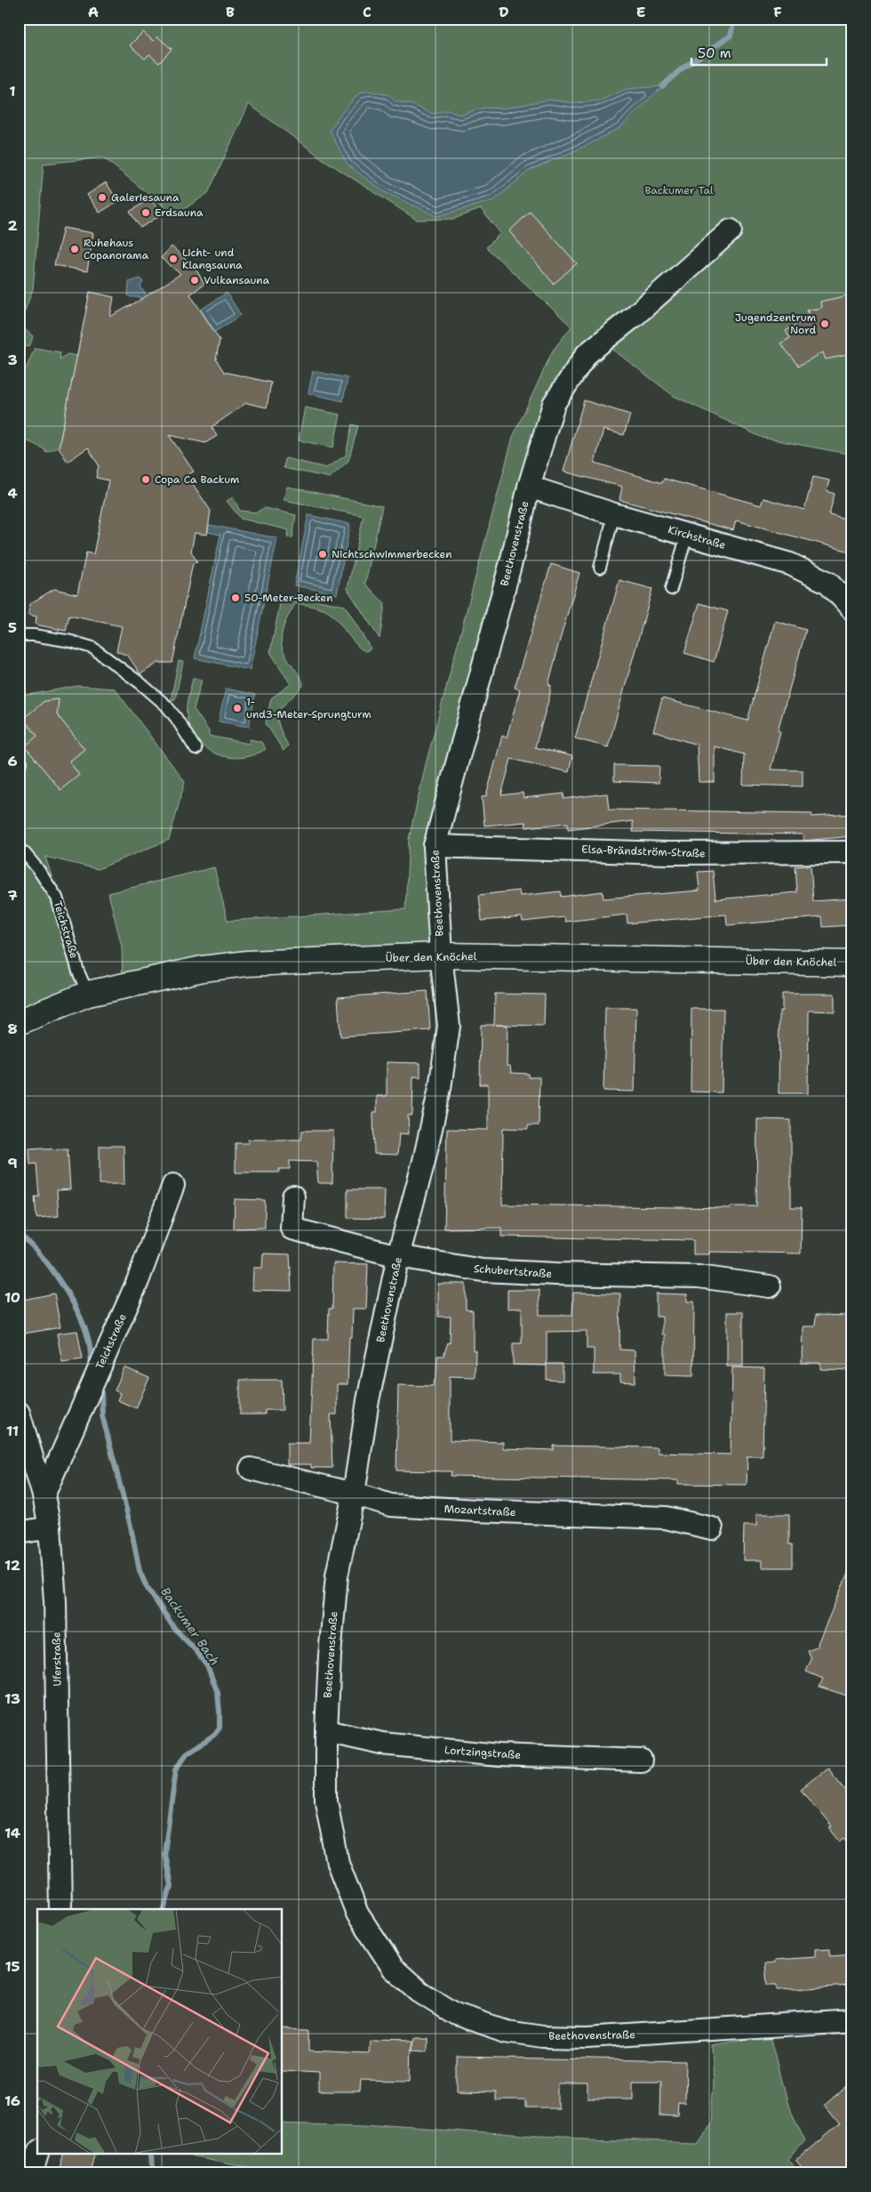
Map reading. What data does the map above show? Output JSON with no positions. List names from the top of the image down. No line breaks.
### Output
{"streets":{"main road":["Über den Knöchel"],"street":["Kirchstraße","Beethovenstraße","Elsa-Brändström-Straße","Teichstraße","Schubertstraße","Mozartstraße","Uferstraße","Lortzingstraße"]},"crossings":[["Kirchstraße","Beethovenstraße"],["Beethovenstraße","Elsa-Brändström-Straße"],["Beethovenstraße","Über den Knöchel"],["Beethovenstraße","Schubertstraße"],["Beethovenstraße","Mozartstraße"],["Beethovenstraße","Lortzingstraße"],["Teichstraße","Über den Knöchel"],["Teichstraße","Uferstraße"]],"water":["Backumer Bach"],"parks":["Backumer Tal"],"places":["Galeriesauna","Erdsauna","Ruhehaus Copanorama","Licht- und Klangsauna","Vulkansauna","Jugendzentrum Nord","Copa Ca Backum","Nichtschwimmerbecken","50-Meter-Becken","1- und3-Meter-Sprungturm"],"scale_bar":"50 m","grid":{"columns":["A","B","C","D","E","F"],"rows":["1","2","3","4","5","6","7","8","9","10","11","12","13","14","15","16"]}}
